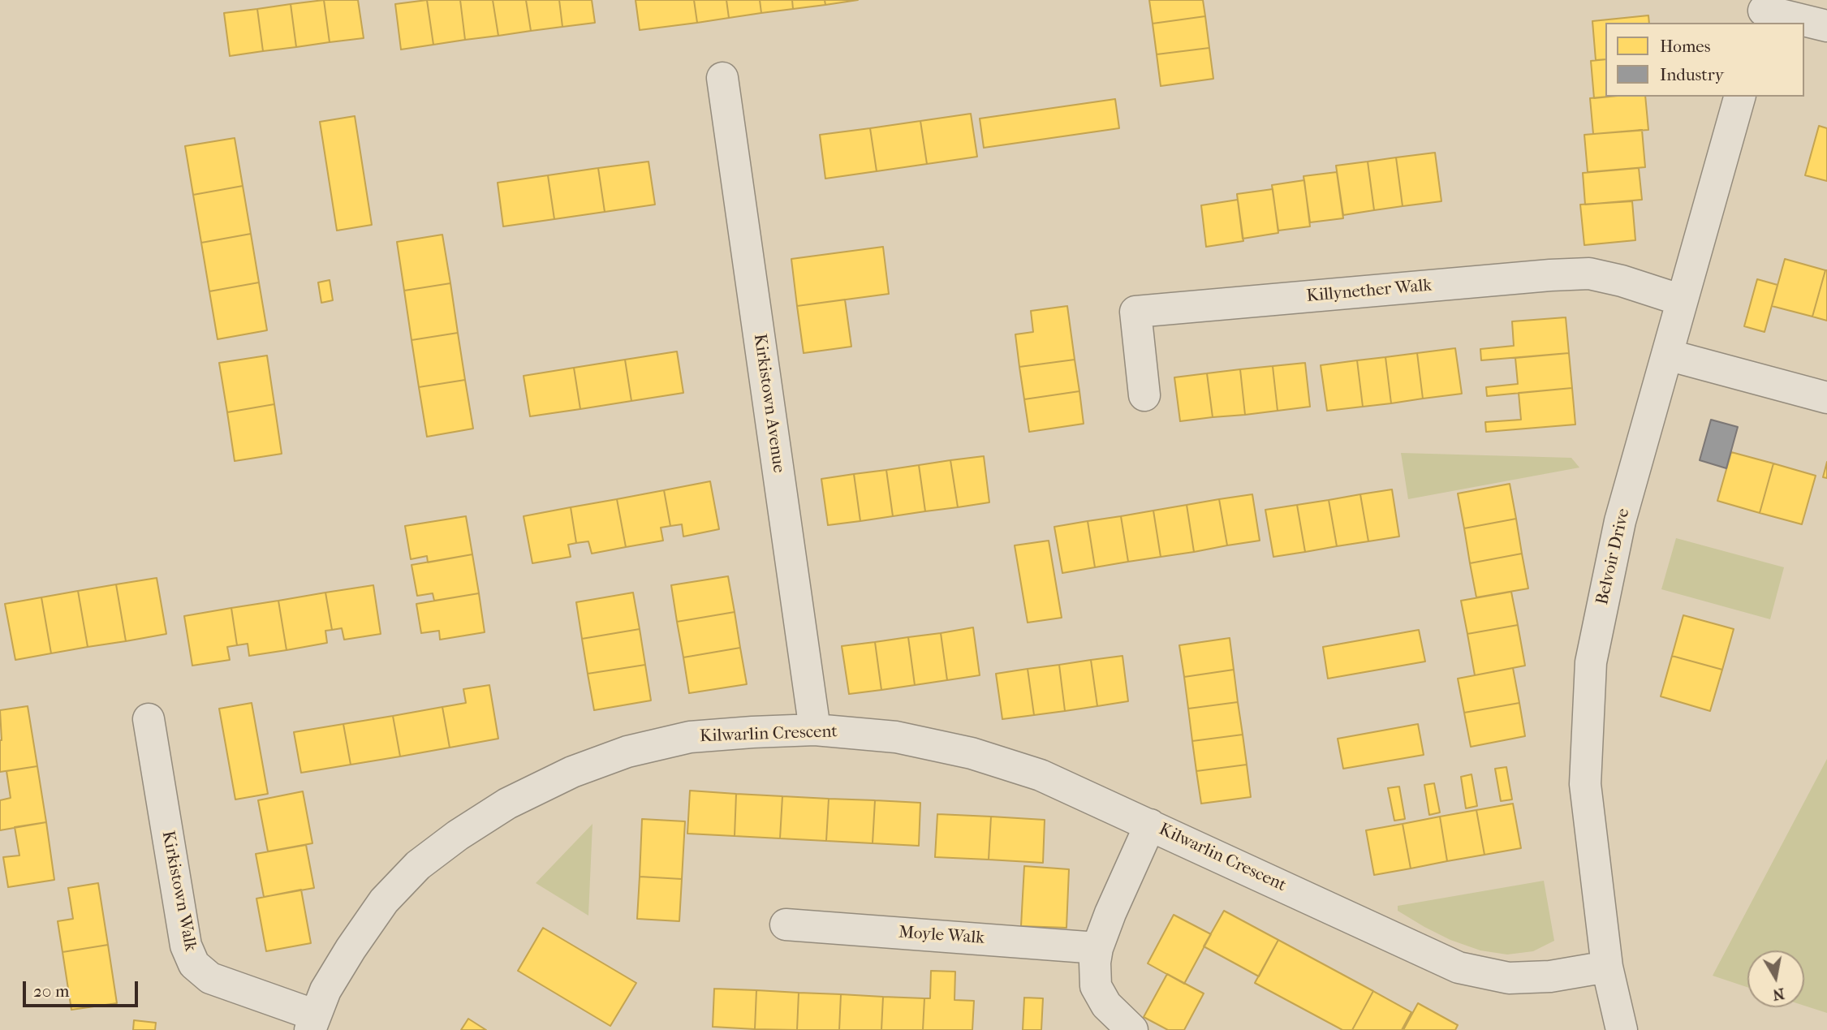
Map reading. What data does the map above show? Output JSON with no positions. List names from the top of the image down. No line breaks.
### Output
{"streets":{"street":["Killynether Walk","Kirkistown Avenue","Belvoir Drive","Kilwarlin Crescent","Kirkistown Walk","Moyle Walk"]},"crossings":[["Killynether Walk","Belvoir Drive"],["Kirkistown Avenue","Kilwarlin Crescent"],["Belvoir Drive","Kilwarlin Crescent"],["Kilwarlin Crescent","Kirkistown Walk"]],"legend":["Homes","Industry"],"scale_bar":"20 m","north":"bottom"}
